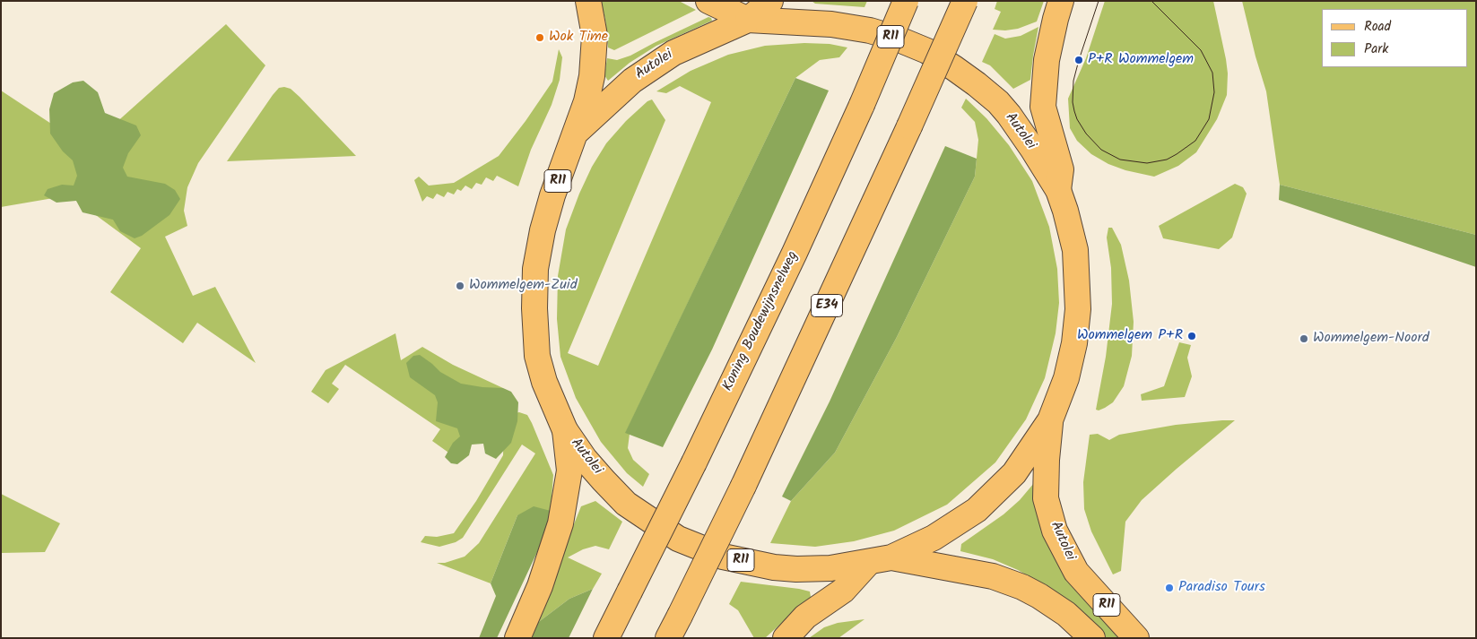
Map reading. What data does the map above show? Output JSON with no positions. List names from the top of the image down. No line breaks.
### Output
{"streets":{"main road":["R11","Autolei","E34","Koning Boudewijnsnelweg"]},"places":["Wok Time","P+R Wommelgem","Wommelgem-Zuid","Wommelgem P+R","Wommelgem-Noord","Paradiso Tours"],"legend":["Road","Park"]}
